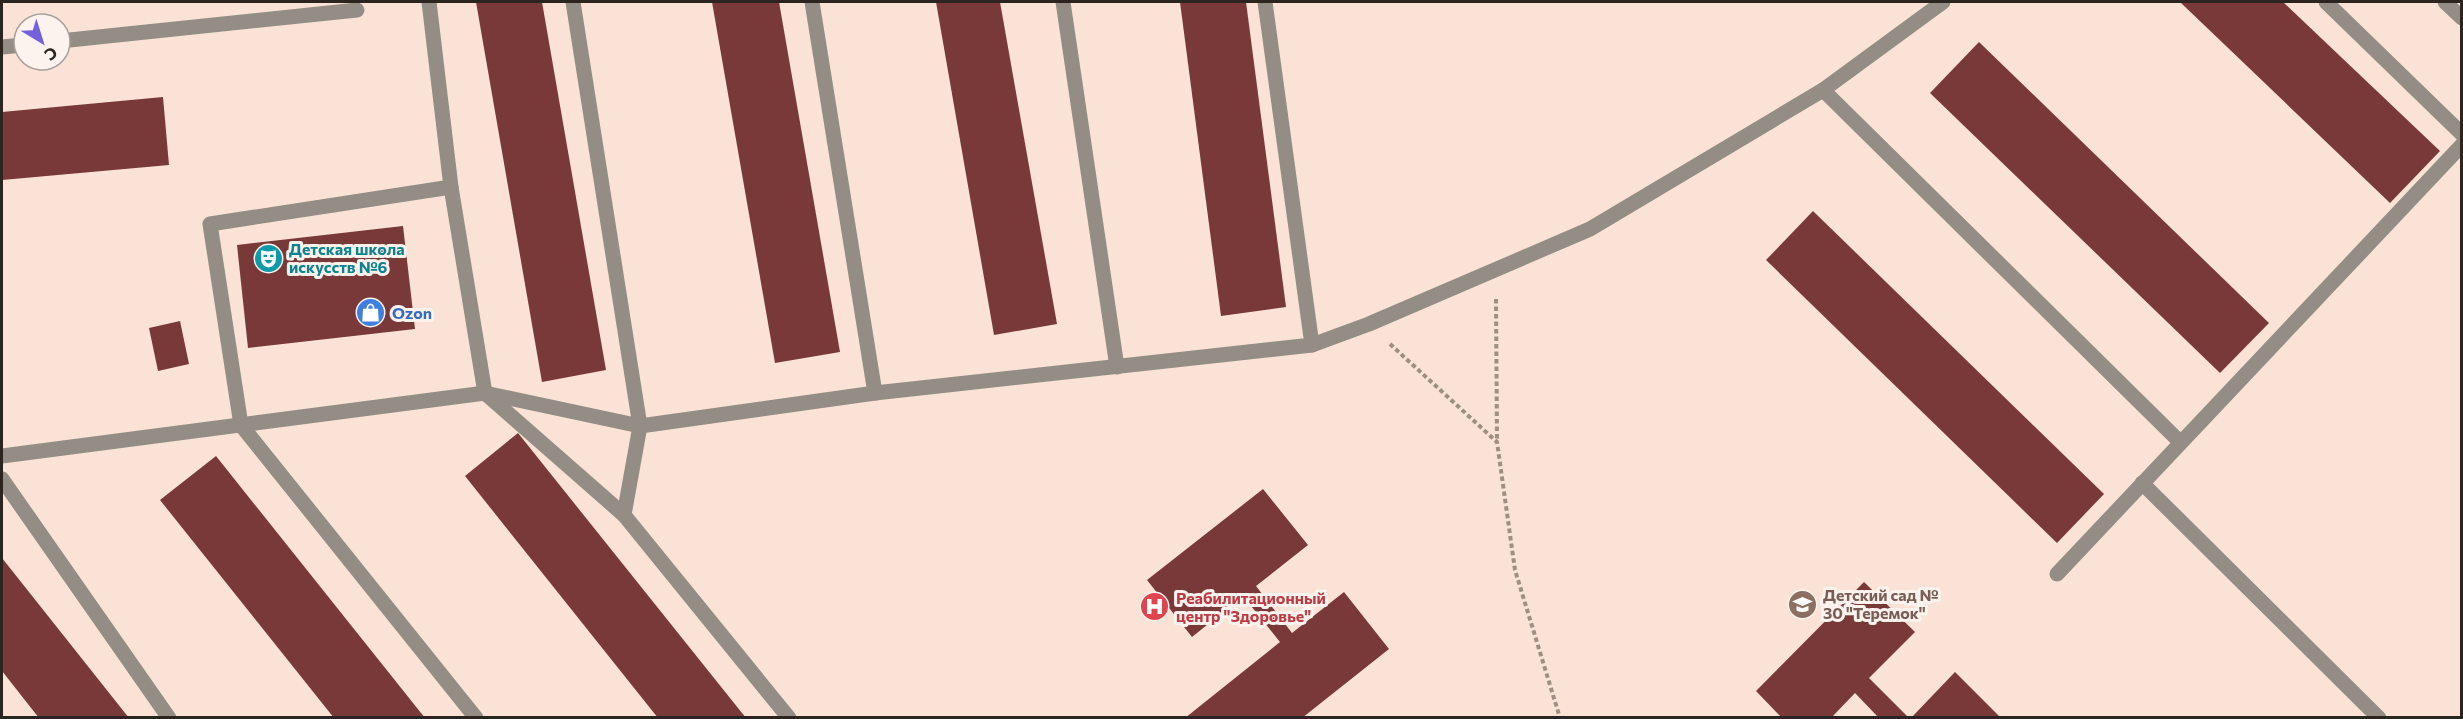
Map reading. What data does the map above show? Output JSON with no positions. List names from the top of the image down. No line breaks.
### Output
{"places":{"theatre":["Детская школа искусств №6"],"shop":["Ozon"],"school or university":["Детский сад № 30 \"Теремок\""],"hospital":["Реабилитационный центр \"Здоровье\""]},"north":"bottom right"}
